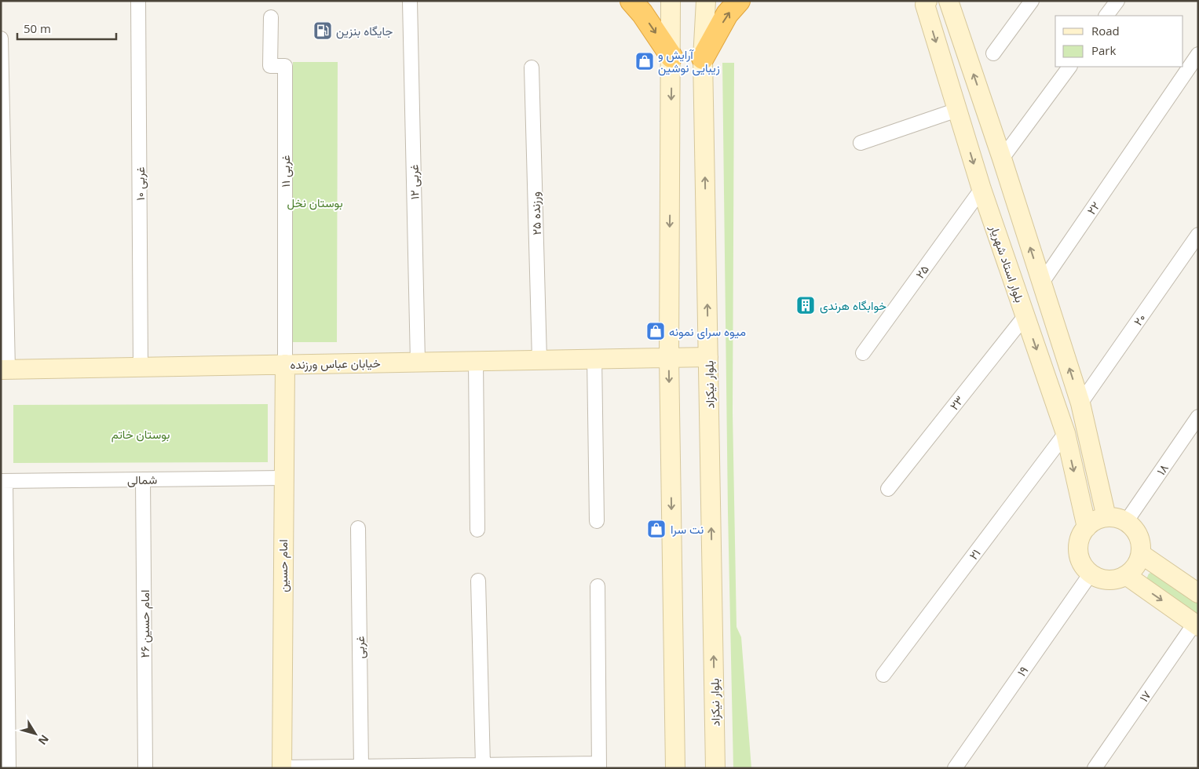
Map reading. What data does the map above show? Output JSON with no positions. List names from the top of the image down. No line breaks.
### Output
{"streets":{"street":["غربی ۱۱","غربی ۱۲","غربی ۱۰","۲۲","ورزنده ۲۵","بلوار استاد شهریار","۲۵","۲۰","خیابان عباس ورزنده","بلوار نیکزاد","۲۳","۱۸","شمالی","۲۱","امام حسین","امام حسین ۲۶","غربی","۱۹","۱۷"]},"crossings":[["غربی ۱۱","خیابان عباس ورزنده"],["غربی ۱۱","امام حسین"],["غربی ۱۲","خیابان عباس ورزنده"],["غربی ۱۰","خیابان عباس ورزنده"],["ورزنده ۲۵","خیابان عباس ورزنده"],["بلوار استاد شهریار","۲۵"],["بلوار استاد شهریار","۲۳"],["بلوار استاد شهریار","۱۸"],["بلوار استاد شهریار","۲۱"],["بلوار استاد شهریار","۱۹"],["خیابان عباس ورزنده","بلوار نیکزاد"],["خیابان عباس ورزنده","امام حسین"],["۱۸","۱۹"],["شمالی","امام حسین"],["شمالی","امام حسین ۲۶"]],"parks":["بوستان نخل","بوستان خاتم"],"places":{"fuel station":["جایگاه بنزین"],"shop":["آرایش و زیبایی نوشین","میوه سرای نمونه","نت سرا"],"building":["خوابگاه هرندی"]},"legend":["Road","Park"],"scale_bar":"50 m","north":"bottom right"}
